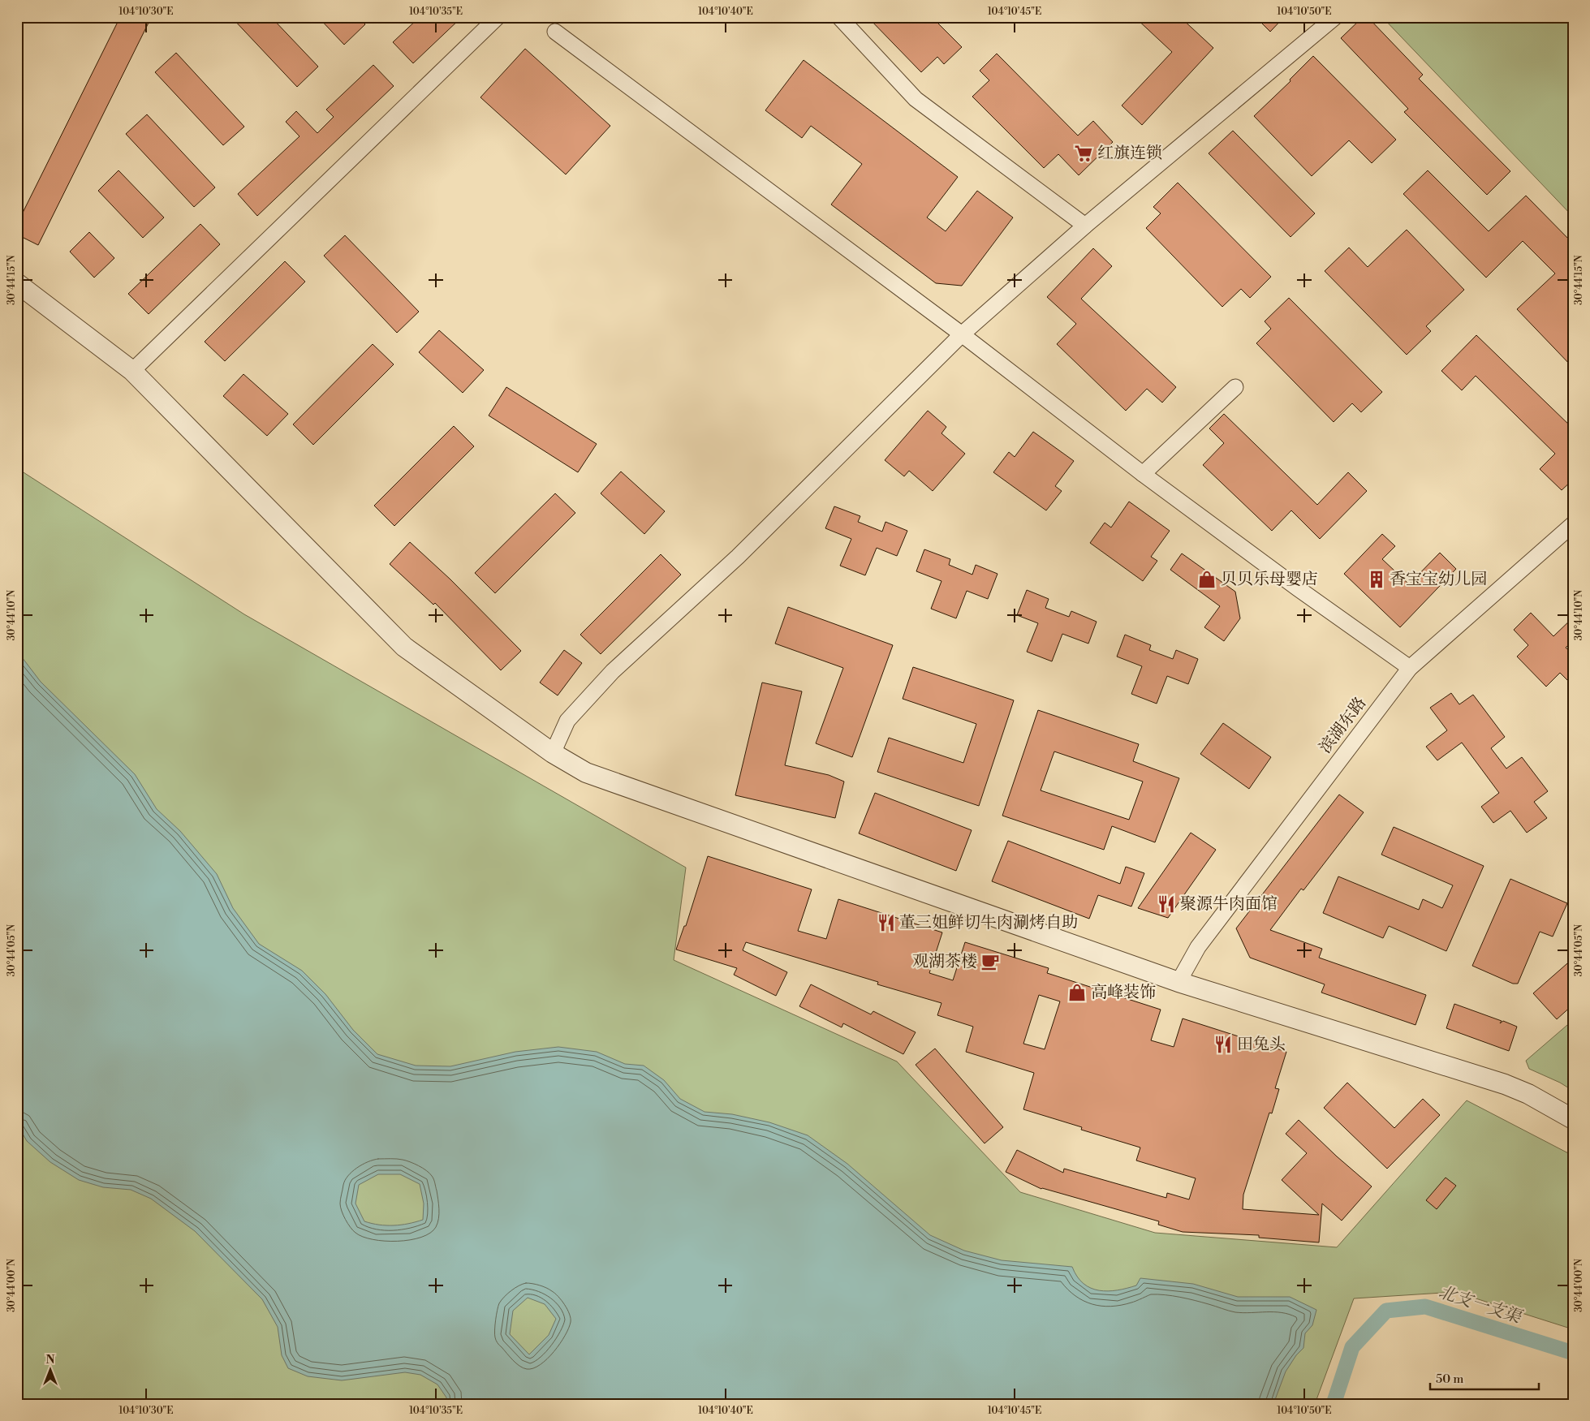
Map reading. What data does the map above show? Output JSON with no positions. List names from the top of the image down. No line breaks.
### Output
{"streets":{"street":["滨湖东路"]},"water":["北支一支渠"],"places":{"supermarket":["红旗连锁"],"shop":["贝贝乐母婴店","高峰装饰"],"building":["香宝宝幼儿园"],"restaurant":["聚源牛肉面馆","董三姐鲜切牛肉涮烤自助","田兔头"],"cafe":["观湖茶楼"]},"scale_bar":"50 m","north":"top","coordinates":["104°10'30\"E","104°10'35\"E","104°10'40\"E","104°10'45\"E","104°10'50\"E","30°44'15\"N","30°44'10\"N","30°44'05\"N","30°44'00\"N"]}
